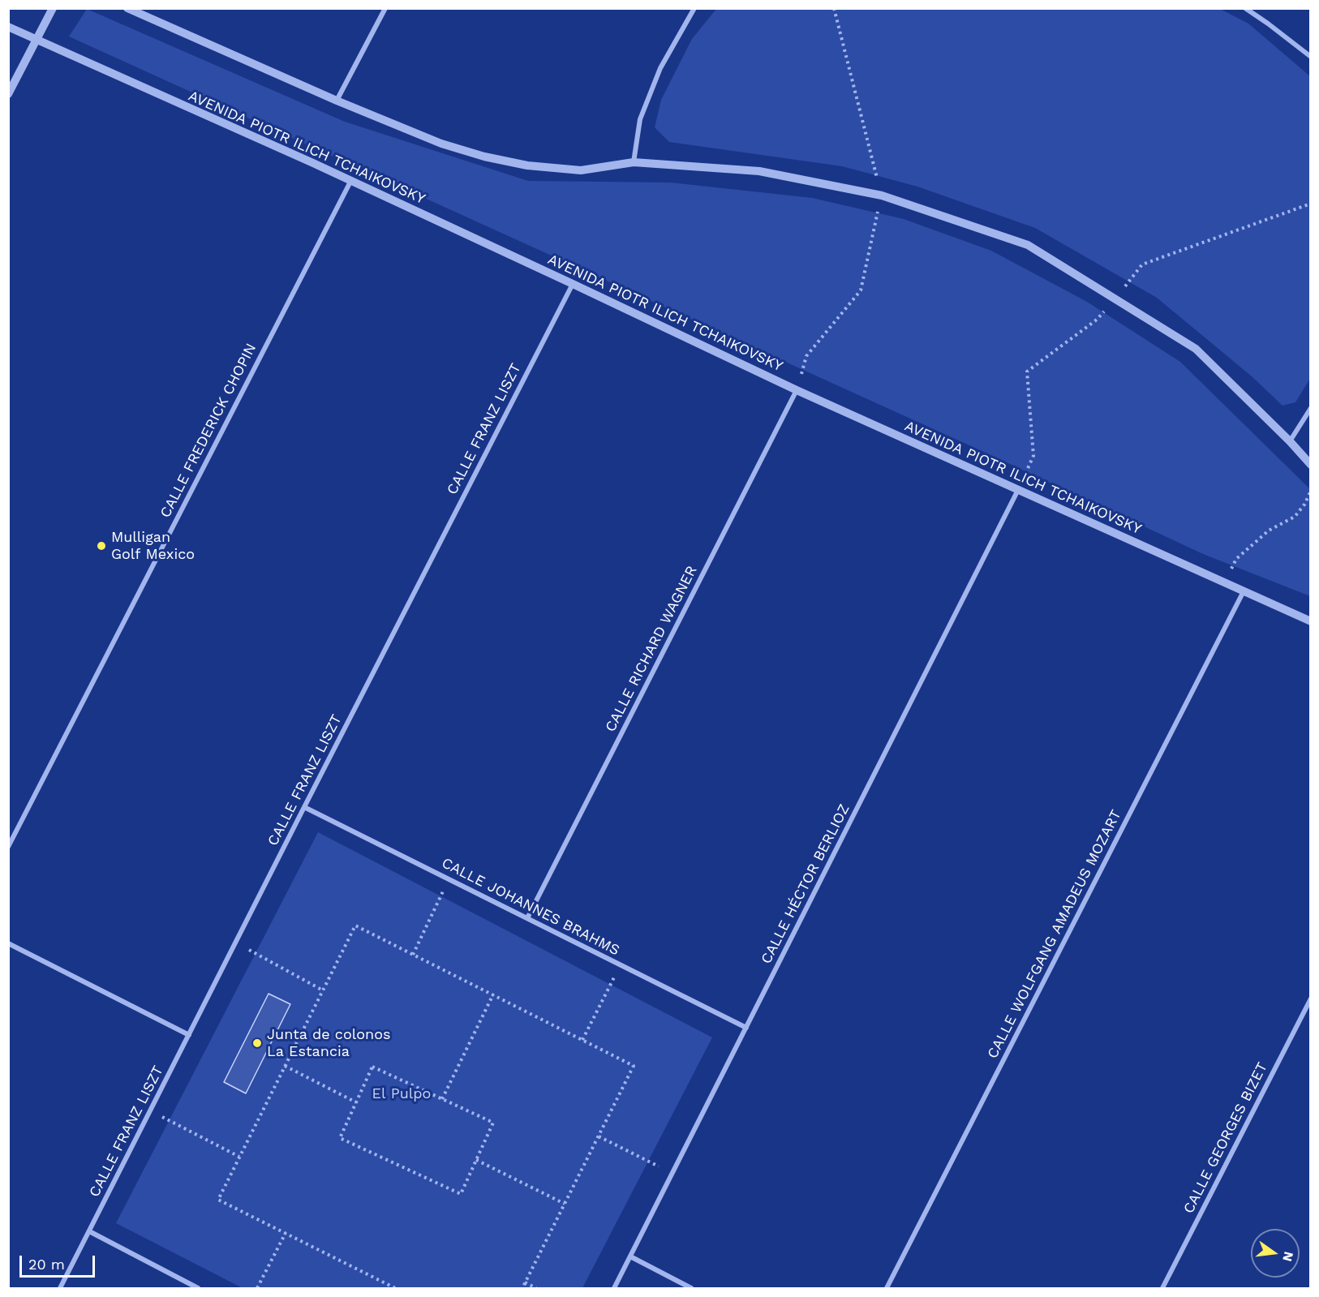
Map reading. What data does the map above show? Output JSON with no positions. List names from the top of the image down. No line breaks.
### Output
{"streets":{"street":["AVENIDA PIOTR ILICH TCHAIKOVSKY","CALLE FRANZ LISZT","CALLE FREDERICK CHOPIN","CALLE RICHARD WAGNER","CALLE HÉCTOR BERLIOZ","CALLE JOHANNES BRAHMS","CALLE WOLFGANG AMADEUS MOZART","CALLE GEORGES BIZET"]},"crossings":[["AVENIDA PIOTR ILICH TCHAIKOVSKY","CALLE FRANZ LISZT"],["AVENIDA PIOTR ILICH TCHAIKOVSKY","CALLE FREDERICK CHOPIN"],["AVENIDA PIOTR ILICH TCHAIKOVSKY","CALLE RICHARD WAGNER"],["AVENIDA PIOTR ILICH TCHAIKOVSKY","CALLE HÉCTOR BERLIOZ"],["AVENIDA PIOTR ILICH TCHAIKOVSKY","CALLE WOLFGANG AMADEUS MOZART"],["CALLE FRANZ LISZT","CALLE JOHANNES BRAHMS"],["CALLE RICHARD WAGNER","CALLE JOHANNES BRAHMS"],["CALLE HÉCTOR BERLIOZ","CALLE JOHANNES BRAHMS"]],"parks":["El Pulpo"],"places":["Mulligan Golf Mexico","Junta de colonos La Estancia"],"scale_bar":"20 m","north":"right"}
